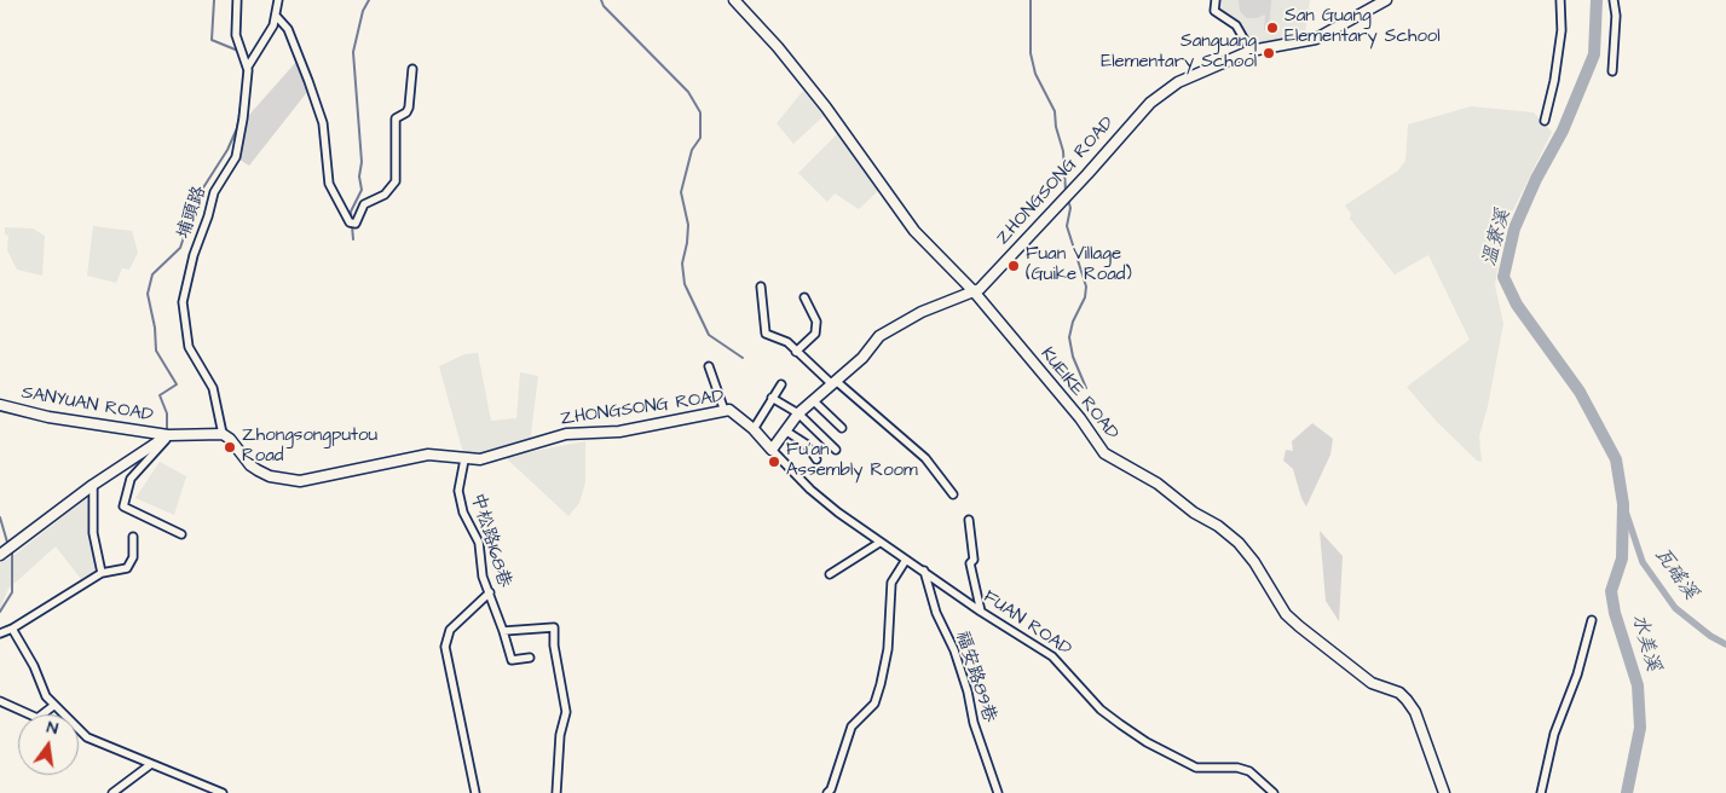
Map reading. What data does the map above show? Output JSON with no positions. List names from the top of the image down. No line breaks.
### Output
{"streets":{"street":["ZHONGSONG ROAD","埔頭路","KUEIKE ROAD","SANYUAN ROAD","中松路168巷","FUAN ROAD","福安路89巷"]},"crossings":[["ZHONGSONG ROAD","埔頭路"],["ZHONGSONG ROAD","KUEIKE ROAD"],["ZHONGSONG ROAD","中松路168巷"],["ZHONGSONG ROAD","FUAN ROAD"],["FUAN ROAD","福安路89巷"]],"water":["溫寮溪","瓦磘溪","水美溪"],"places":["San Guang Elementary School","Sanguang Elementary School","Fuan Village (Guike Road)","Zhongsongputou Road","Fu'an Assembly Room"],"north":"top"}
